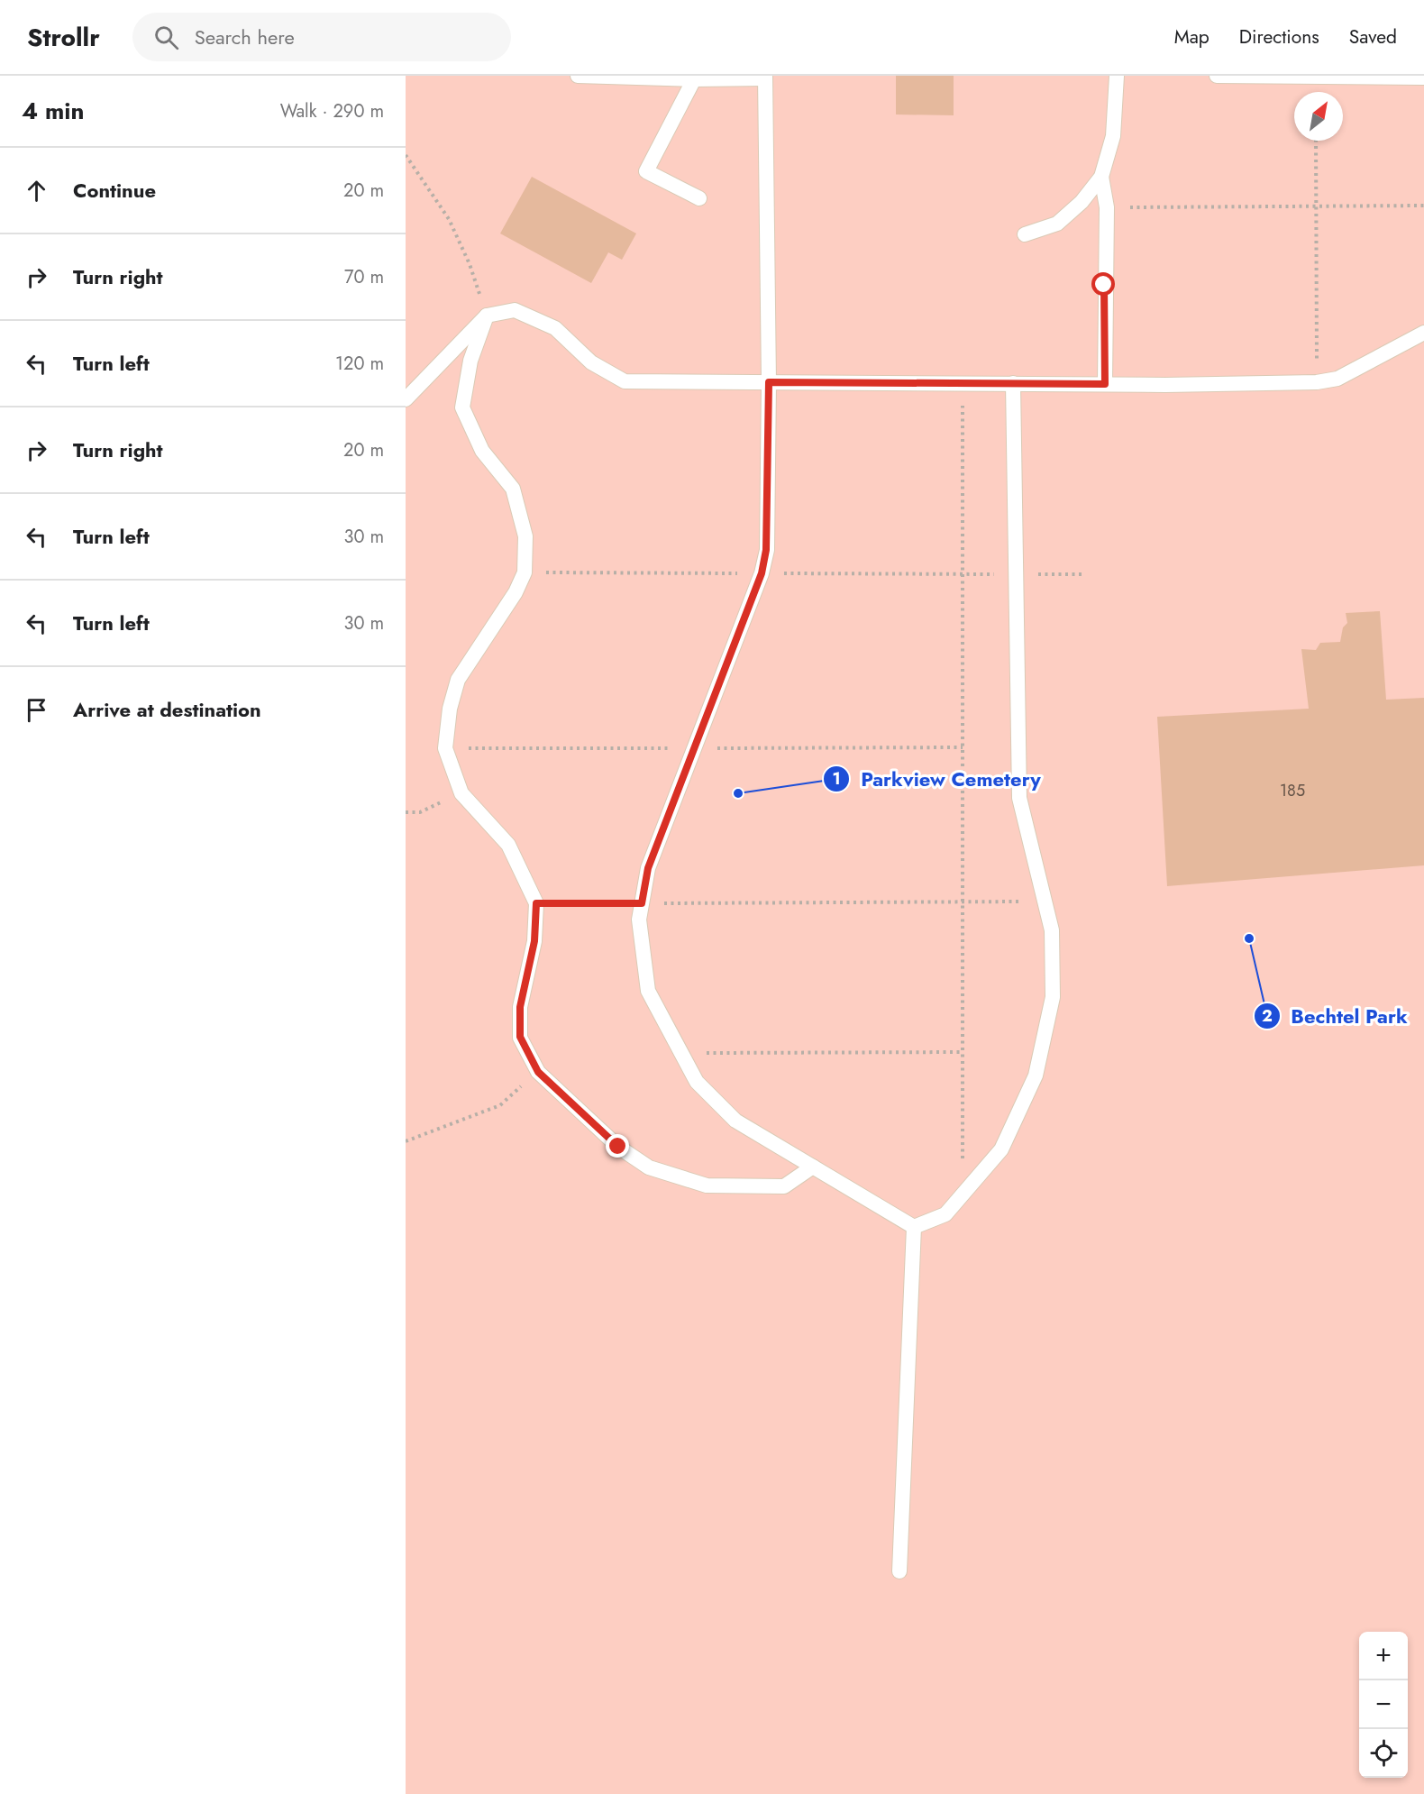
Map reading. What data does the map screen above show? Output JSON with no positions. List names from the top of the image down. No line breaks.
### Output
{"places":["Parkview Cemetery","Bechtel Park"],"house_numbers":["185"],"north":"top right","page":{"header":"Strollr","search":"Search here","nav":["Map","Directions","Saved"],"heading":["4 min","Walk · 290 m"],"list":[["Continue","20 m"],["Turn right","70 m"],["Turn left","120 m"],["Turn right","20 m"],["Turn left","30 m"],["Turn left","30 m"],"Arrive at destination"],"map_buttons":["+","−"]}}
